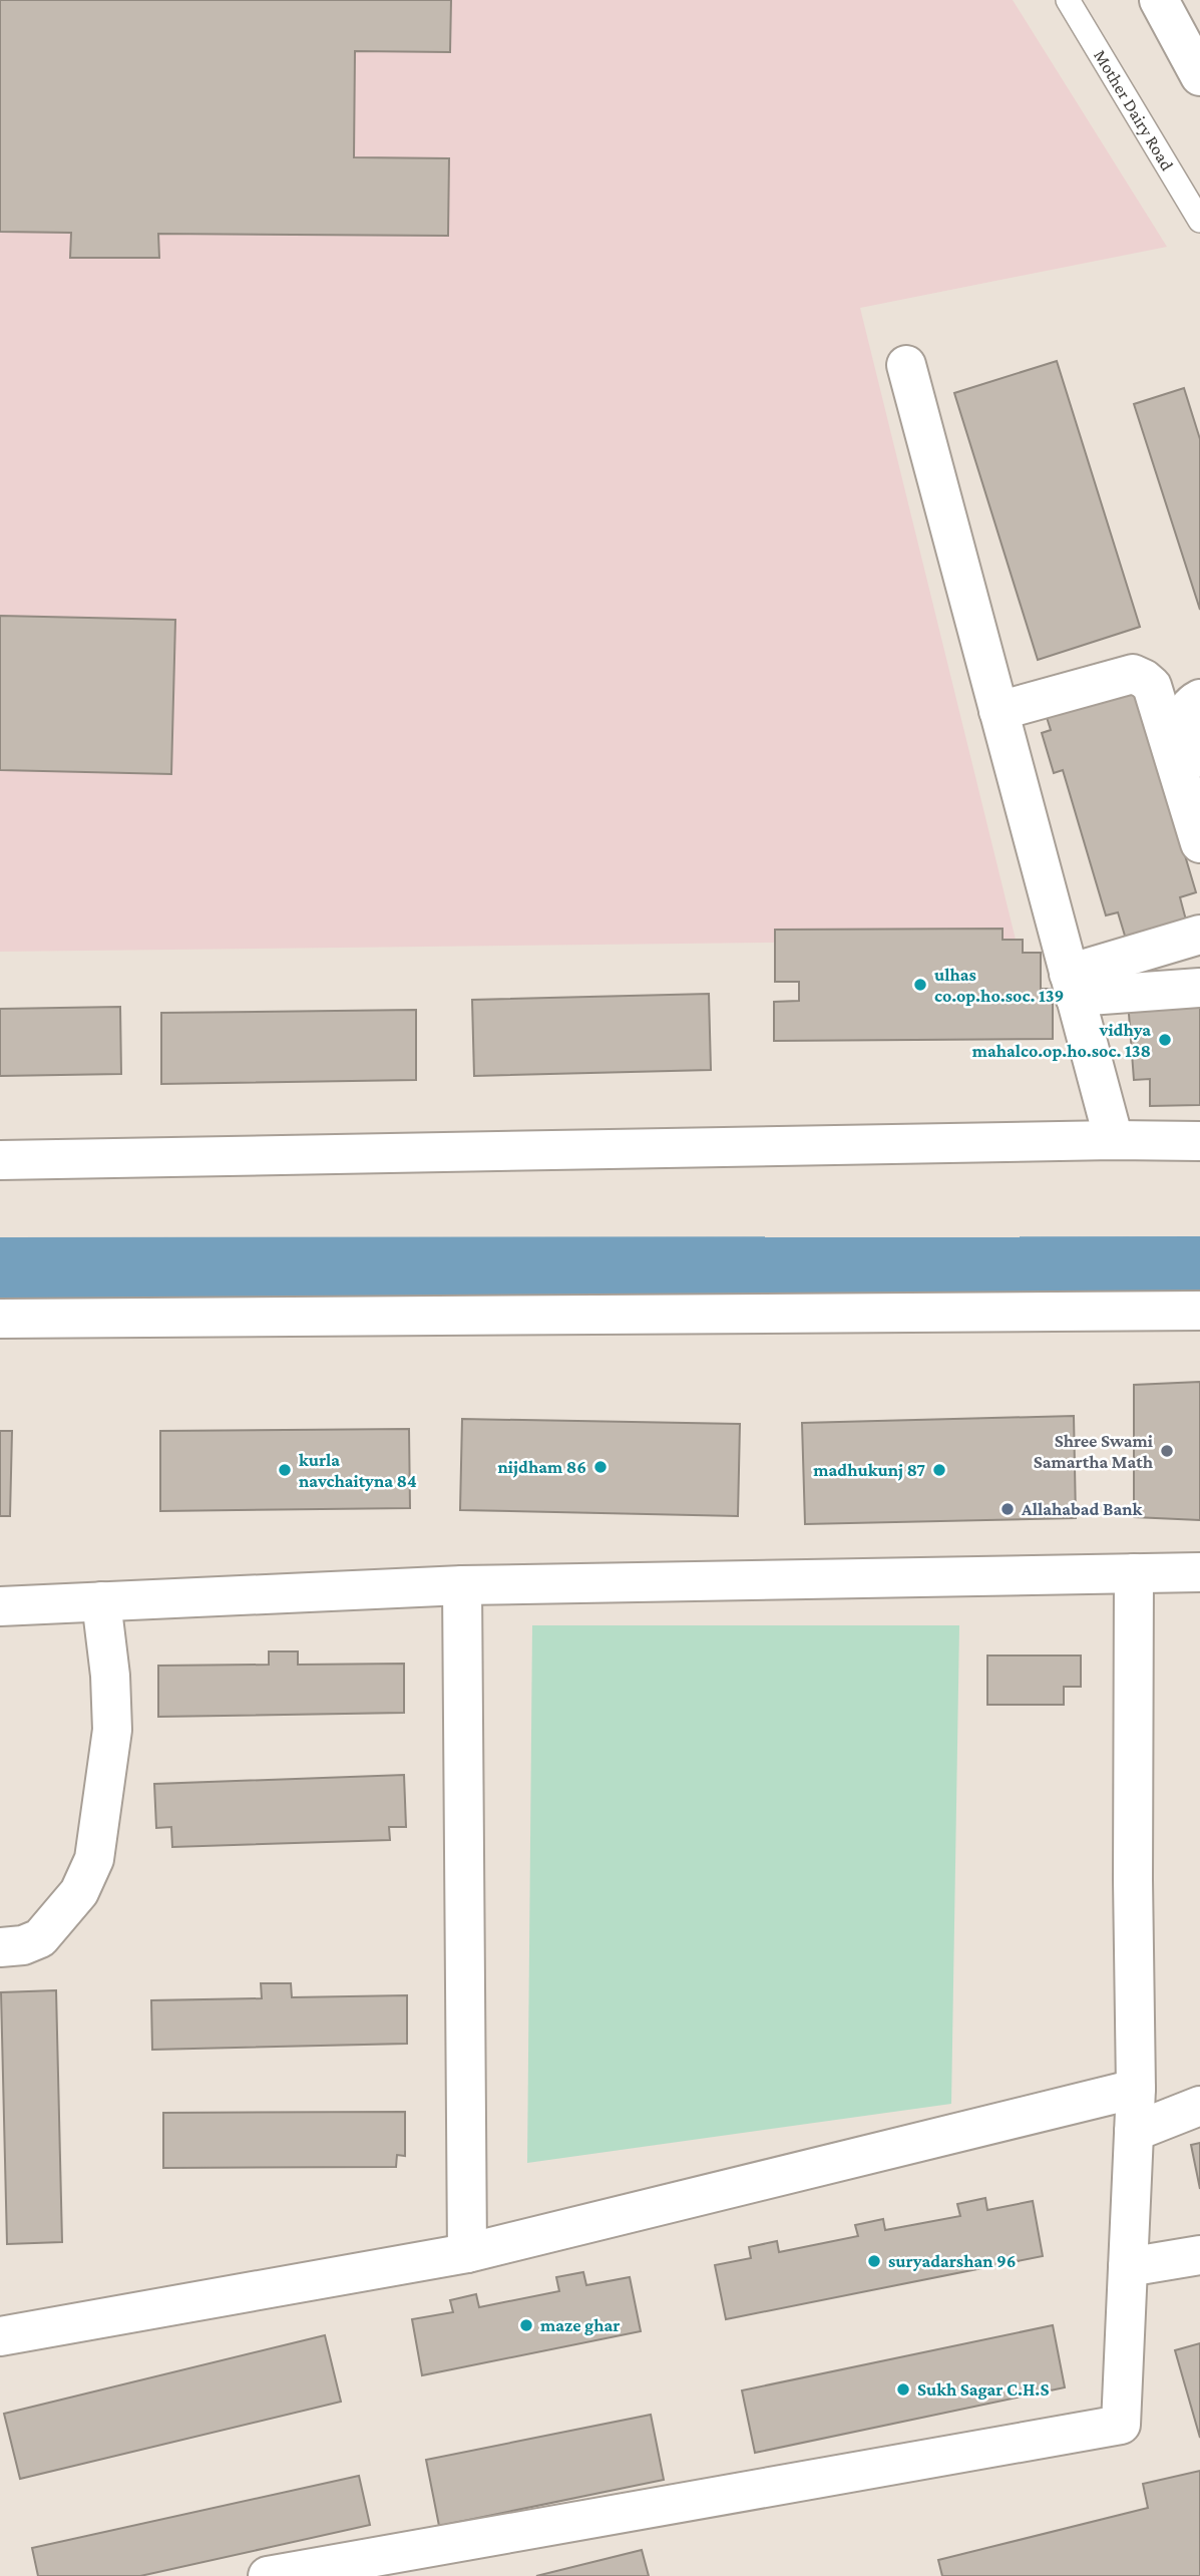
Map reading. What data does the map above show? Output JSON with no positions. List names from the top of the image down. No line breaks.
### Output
{"streets":{"lane":["Mother Dairy Road"]},"places":["ulhas co.op.ho.soc. 139","vidhya mahalco.op.ho.soc. 138","Shree Swami Samartha Math","nijdham 86","kurla navchaityna 84","madhukunj 87","Allahabad Bank","suryadarshan 96","maze ghar","Sukh Sagar C.H.S"]}
